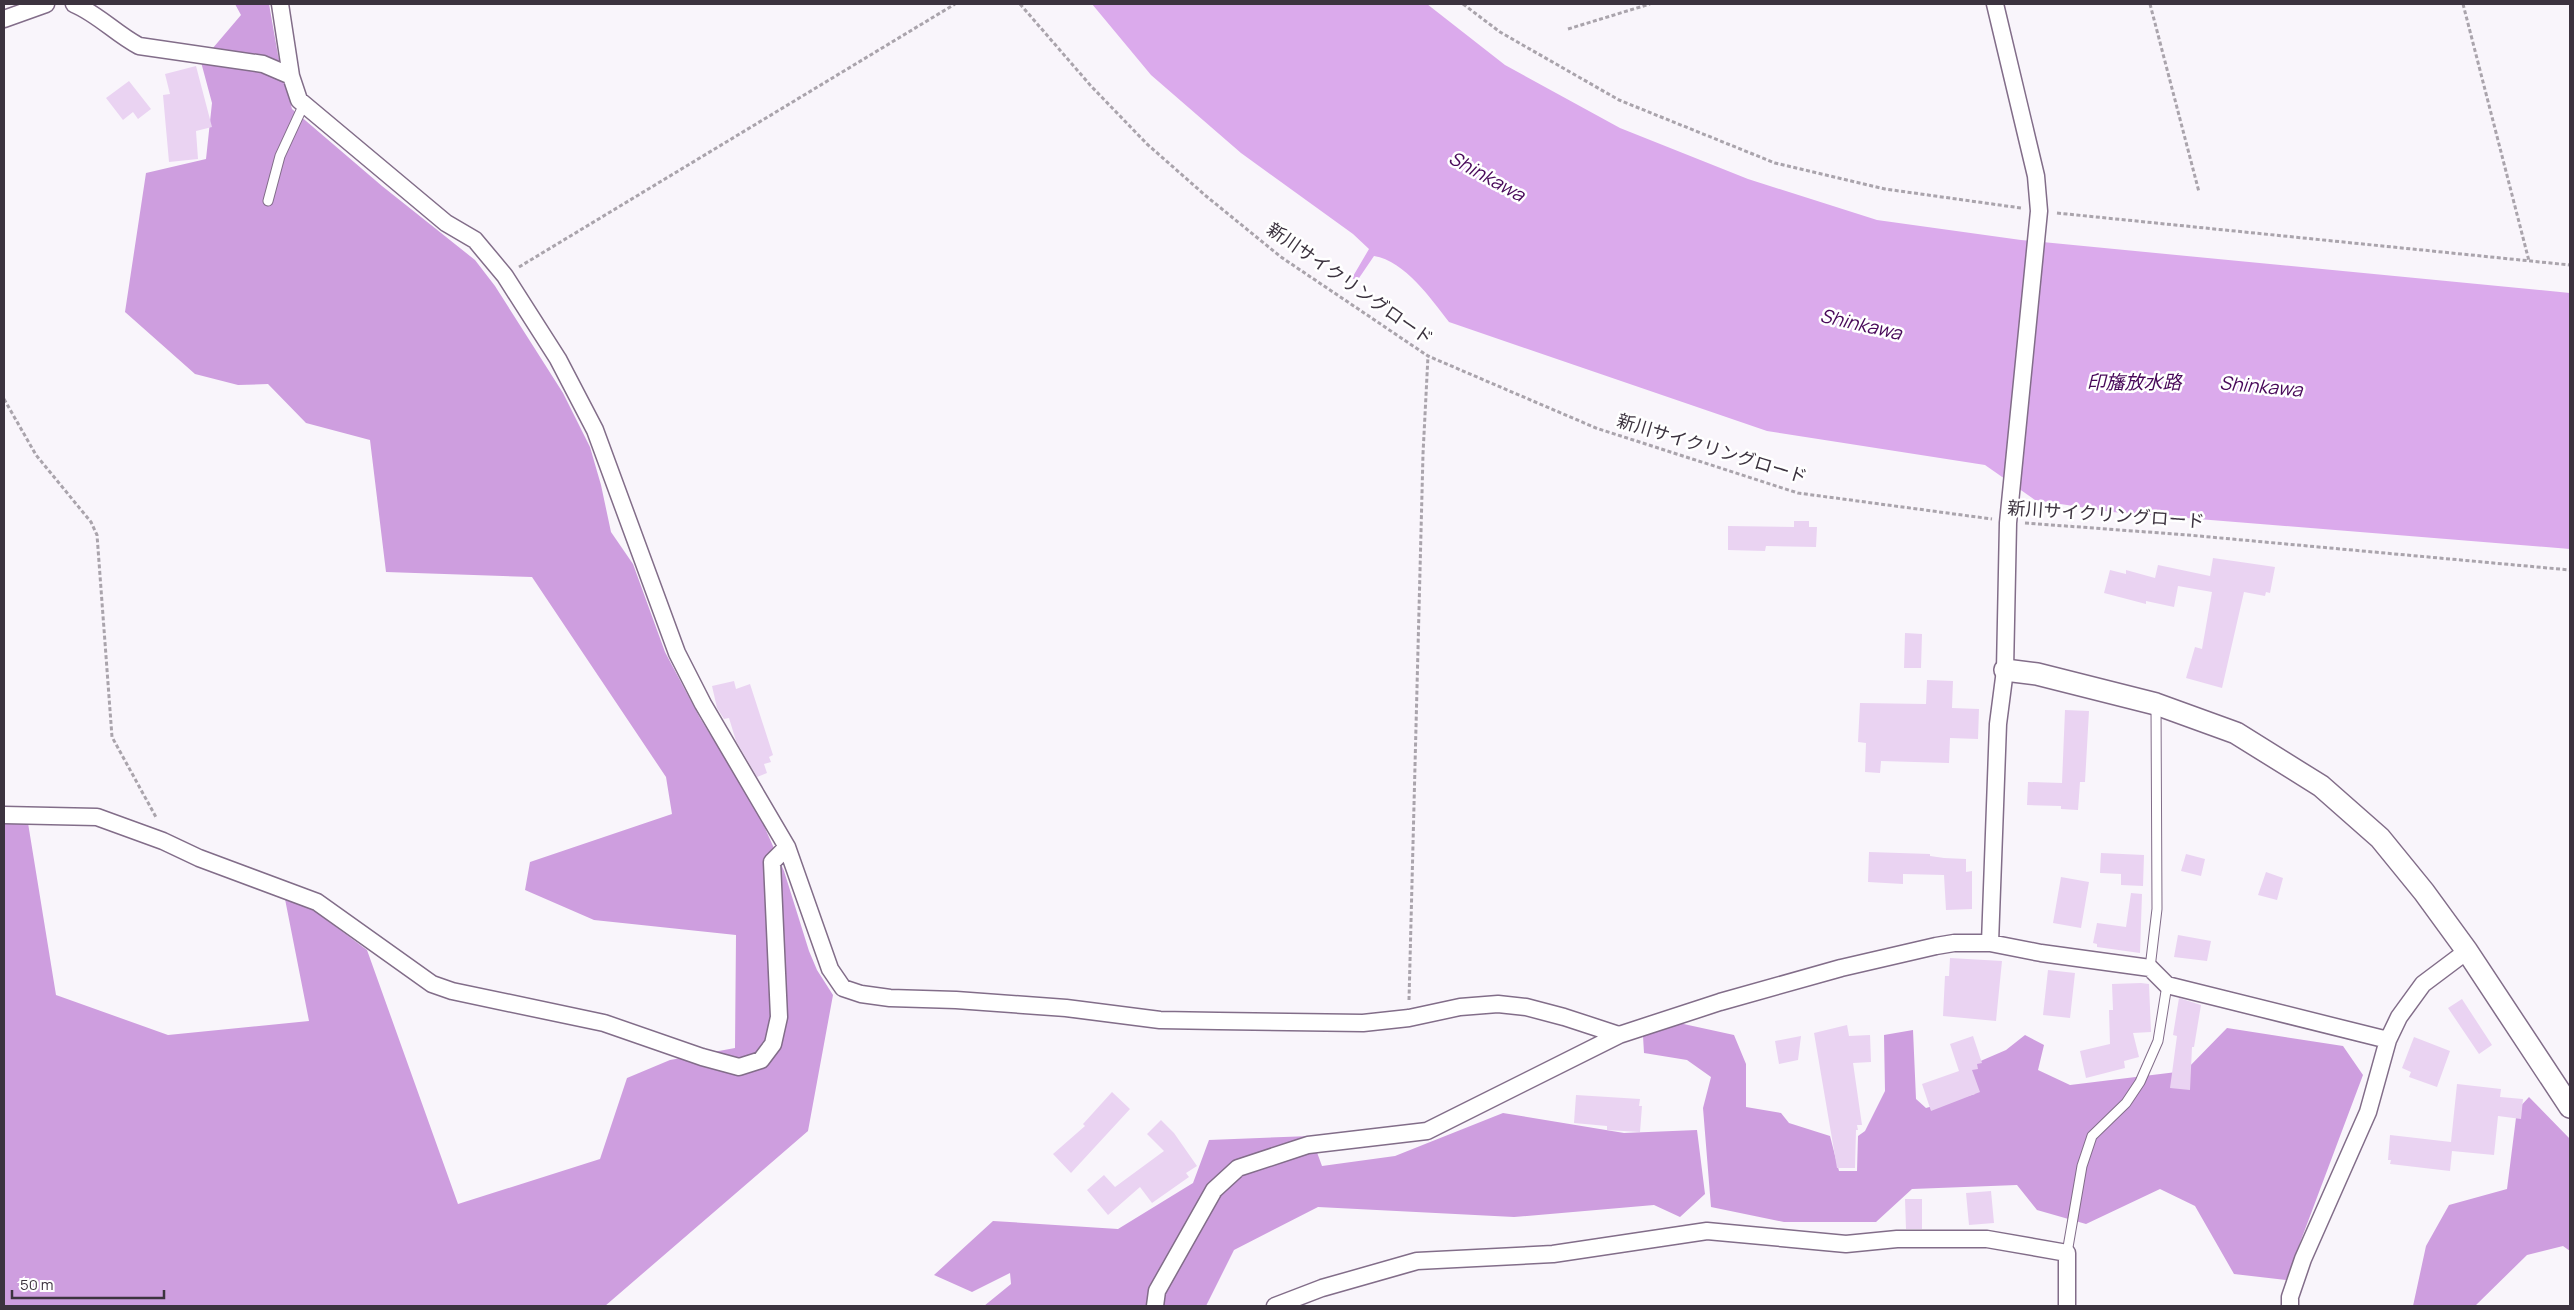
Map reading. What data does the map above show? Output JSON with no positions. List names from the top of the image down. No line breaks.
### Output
{"streets":{"path":["新川サイクリングロード"]},"water":["Shinkawa","印旛放水路"],"scale_bar":"50 m"}
